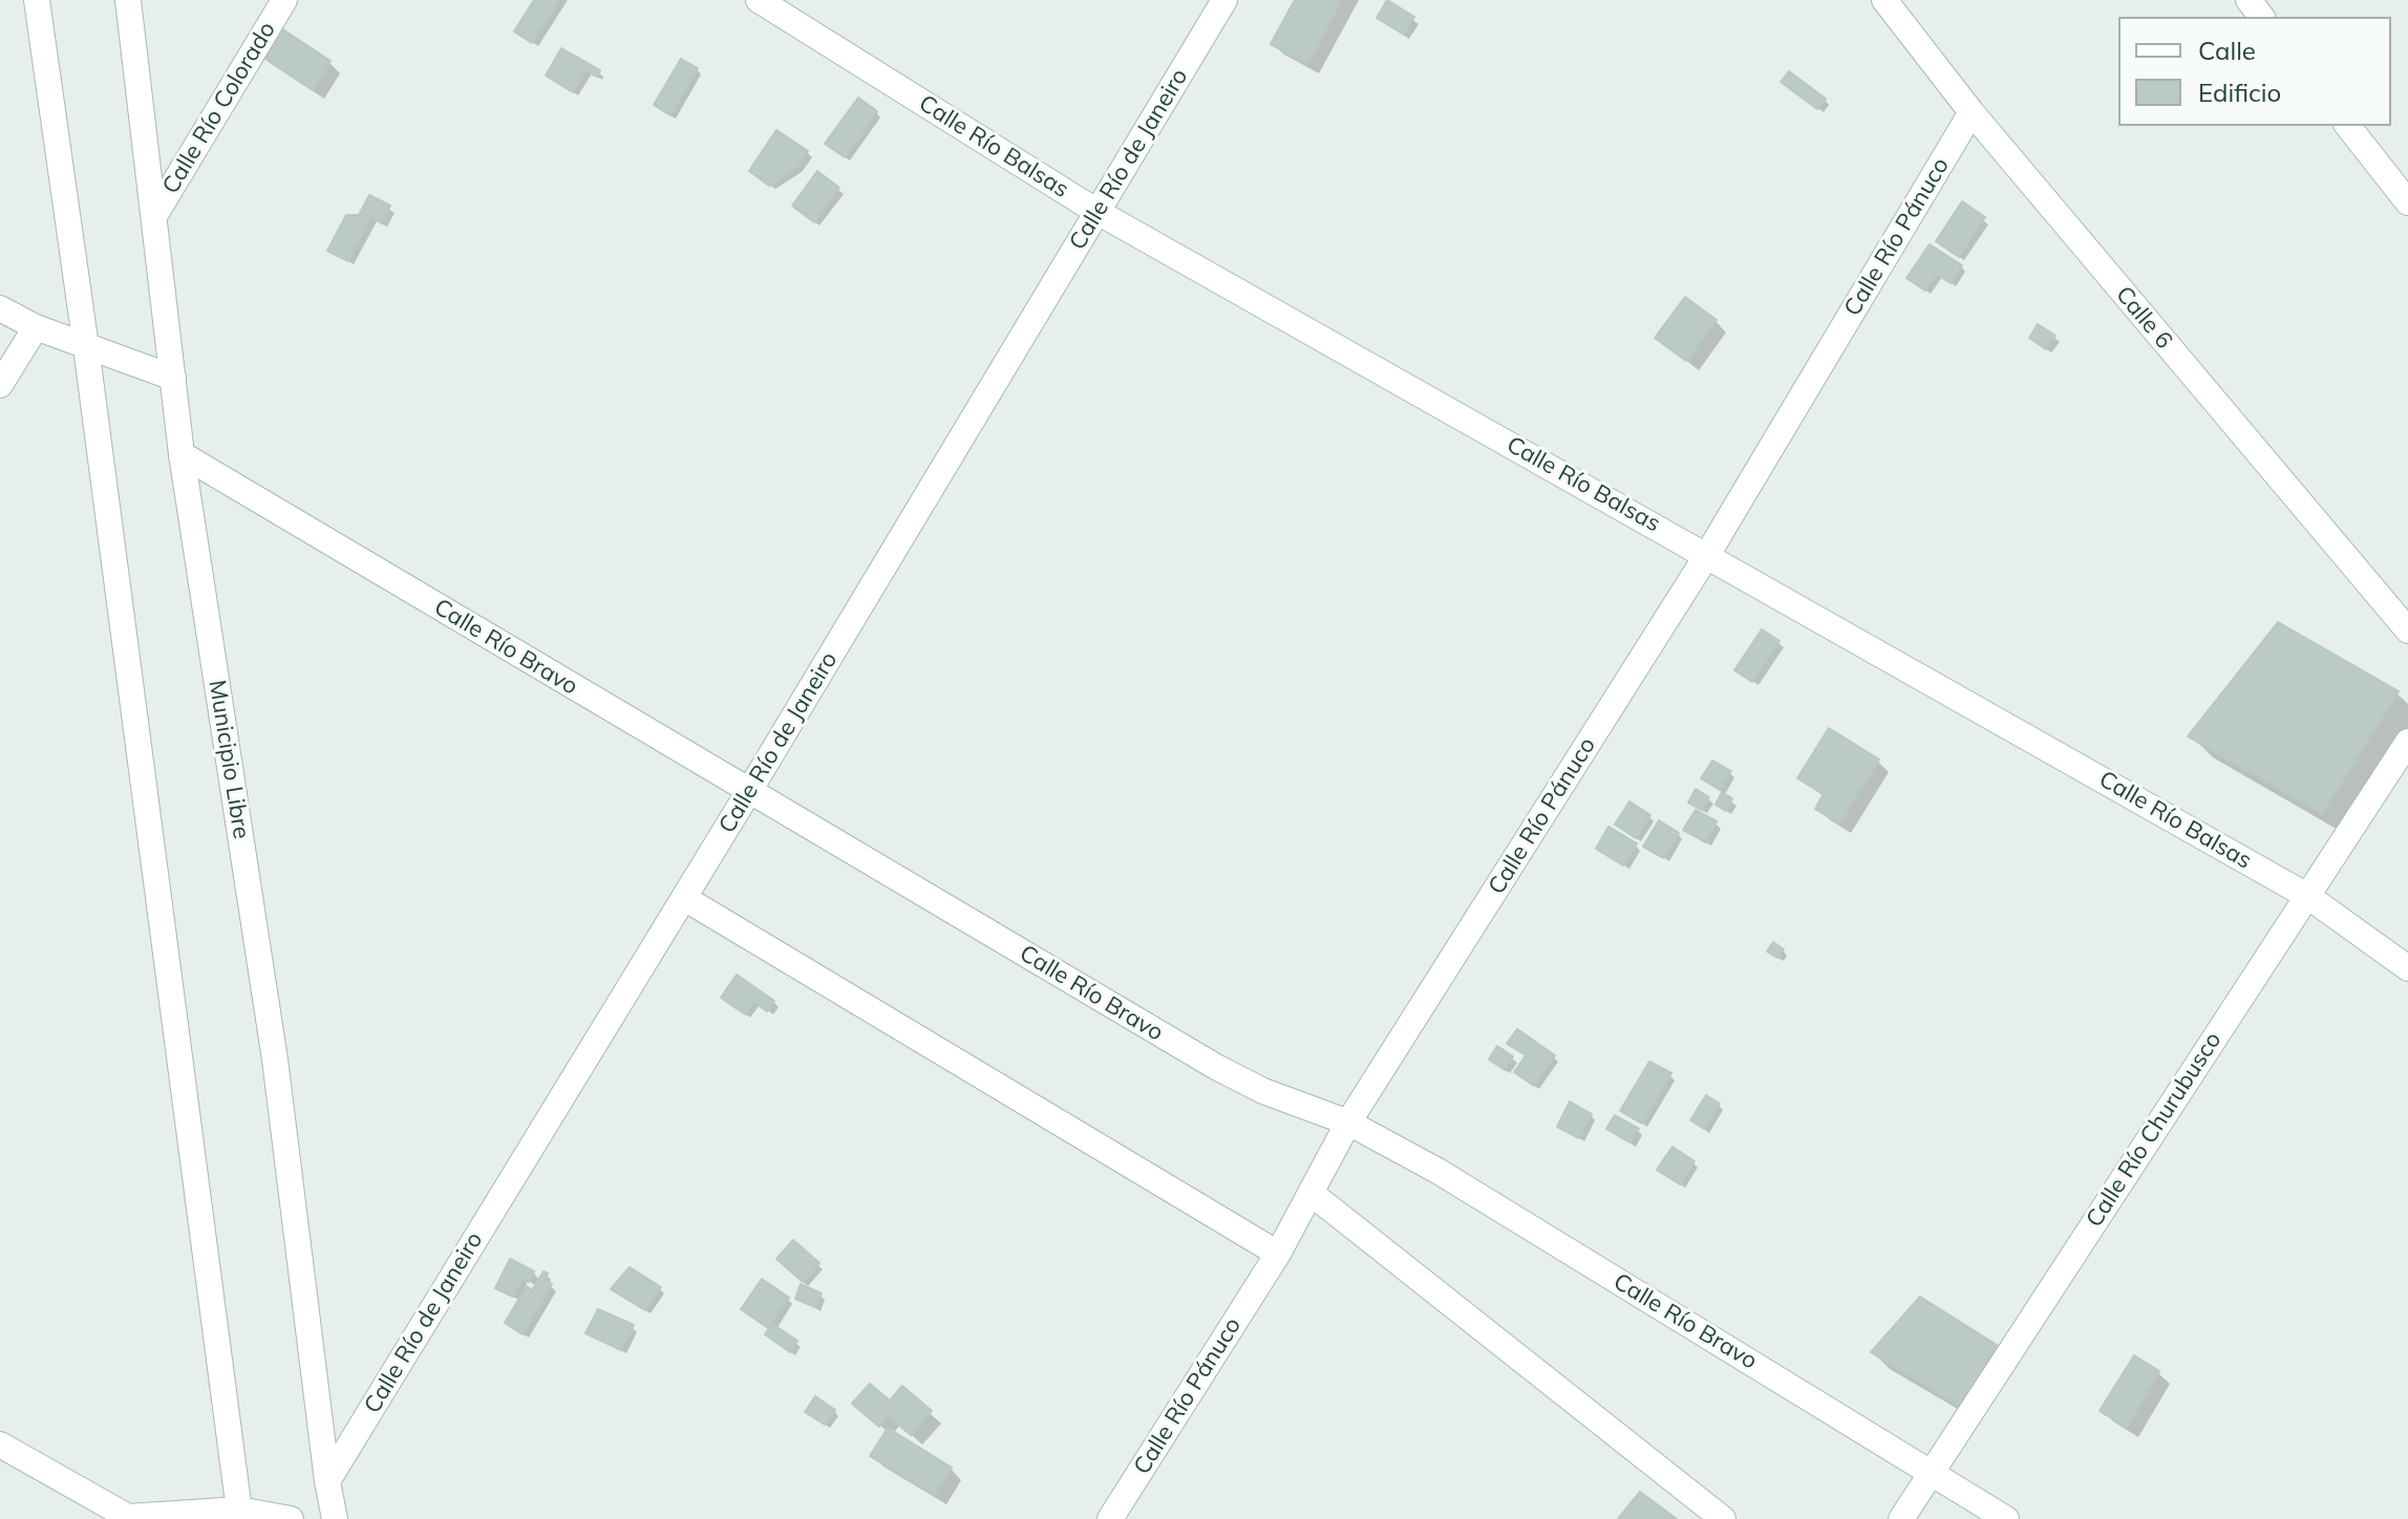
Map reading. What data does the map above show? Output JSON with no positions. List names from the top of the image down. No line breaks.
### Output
{"streets":{"street":["Calle Río Colorado","Calle Río Balsas","Calle Río de Janeiro","Calle Río Pánuco","Calle 6","Calle Río Bravo","Municipio Libre","Calle Río Churubusco"]},"crossings":[["Calle Río Colorado","Municipio Libre"],["Calle Río Balsas","Calle Río de Janeiro"],["Calle Río Balsas","Calle Río Pánuco"],["Calle Río Balsas","Calle Río Churubusco"],["Calle Río de Janeiro","Calle Río Bravo"],["Calle Río de Janeiro","Municipio Libre"],["Calle Río Pánuco","Calle 6"],["Calle Río Pánuco","Calle Río Bravo"],["Calle Río Bravo","Municipio Libre"],["Calle Río Bravo","Calle Río Churubusco"]],"legend":["Calle","Edificio"]}
